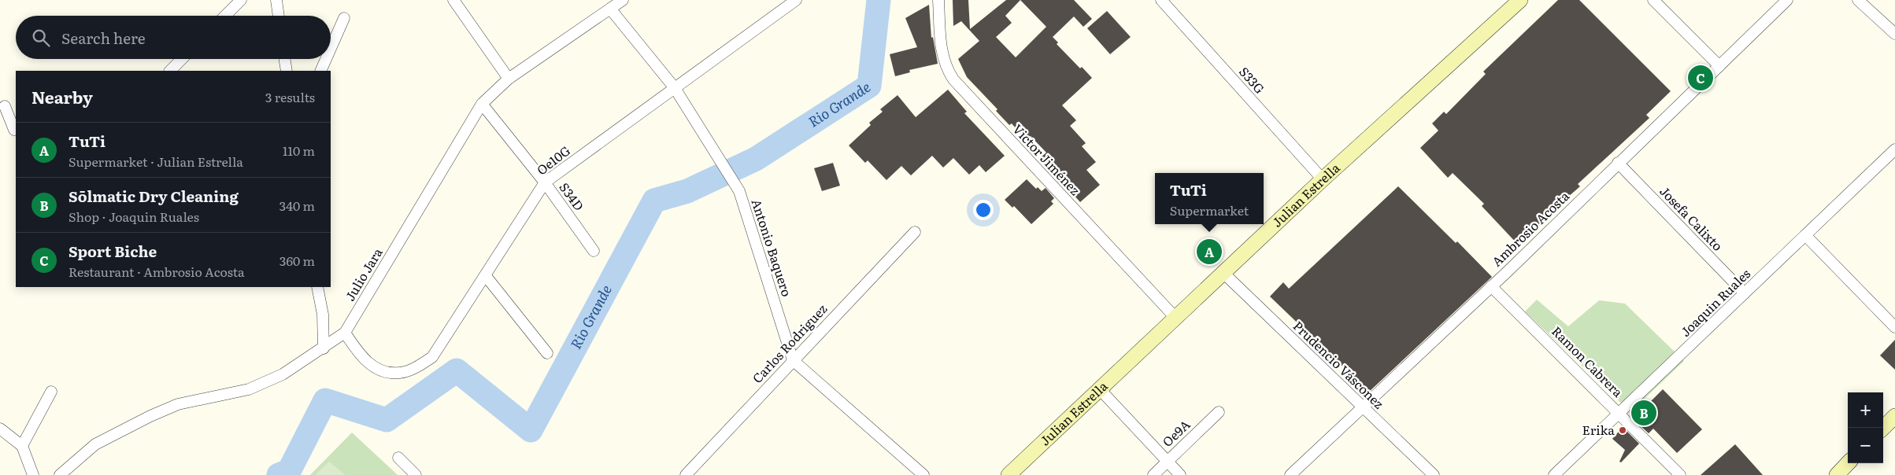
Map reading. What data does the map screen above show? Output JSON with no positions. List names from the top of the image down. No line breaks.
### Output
{"streets":{"street":["S33G","Victor Jiménez","Oe10G","Julian Estrella","S34D","Josefa Calixto","Ambrosio Acosta","Antonio Baquero","Julio Jara","Joaquin Ruales","Carlos Rodriguez","Ramon Cabrera","Prudencio Vásconez","Oe9A"]},"crossings":[["S33G","Julian Estrella"],["Victor Jiménez","Julian Estrella"],["Oe10G","S34D"],["Oe10G","Antonio Baquero"],["Oe10G","Julio Jara"],["Julian Estrella","Prudencio Vásconez"],["S34D","Julio Jara"],["Josefa Calixto","Ambrosio Acosta"],["Josefa Calixto","Joaquin Ruales"],["Ambrosio Acosta","Ramon Cabrera"],["Ambrosio Acosta","Prudencio Vásconez"],["Antonio Baquero","Julio Jara"],["Antonio Baquero","Carlos Rodriguez"],["Joaquin Ruales","Ramon Cabrera"]],"water":["Rio Grande"],"places":["Erika"],"page":{"search":"Search here","pins":["C","A","B"],"heading":["Nearby","3 results"],"list":[{"mark":"A","name":"TuTi","note":"Supermarket · Julian Estrella","value":"110 m"},{"mark":"B","name":"Sōlmatic Dry Cleaning","note":"Shop · Joaquin Ruales","value":"340 m"},{"mark":"C","name":"Sport Biche","note":"Restaurant · Ambrosio Acosta","value":"360 m"}],"popup":["TuTi","Supermarket"],"map_buttons":["+","−"]}}
